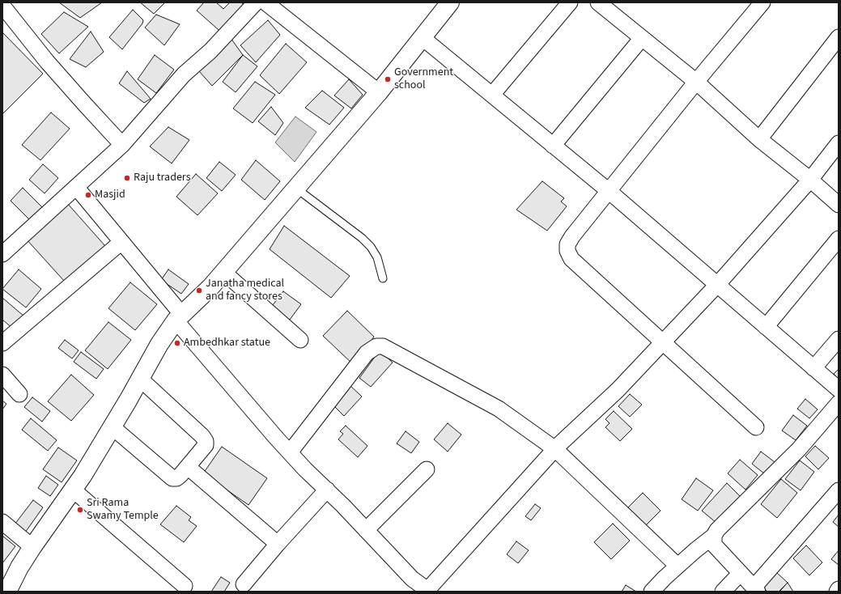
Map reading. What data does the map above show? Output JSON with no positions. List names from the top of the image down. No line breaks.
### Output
{"places":["Government school","Raju traders","Masjid","Janatha medical and fancy stores","Ambedhkar statue","Sri Rama Swamy Temple"]}
